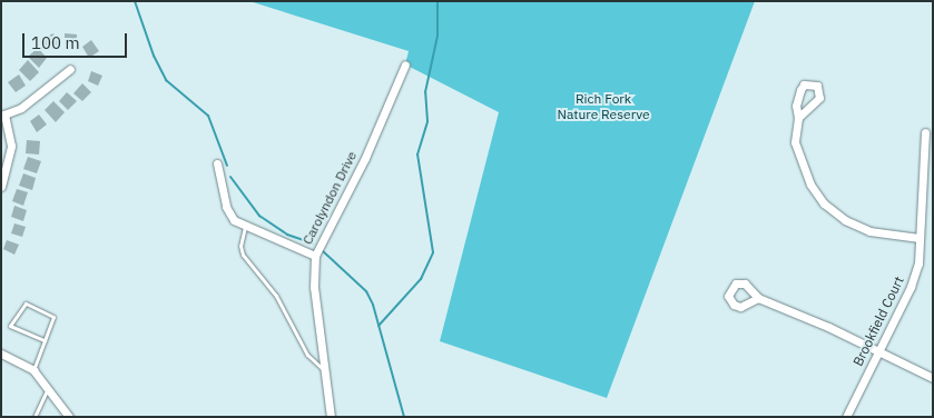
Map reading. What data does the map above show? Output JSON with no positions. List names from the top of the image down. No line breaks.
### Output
{"streets":{"street":["Carolyndon Drive","Brookfield Court"]},"parks":["Rich Fork Nature Reserve"],"scale_bar":"100 m"}
